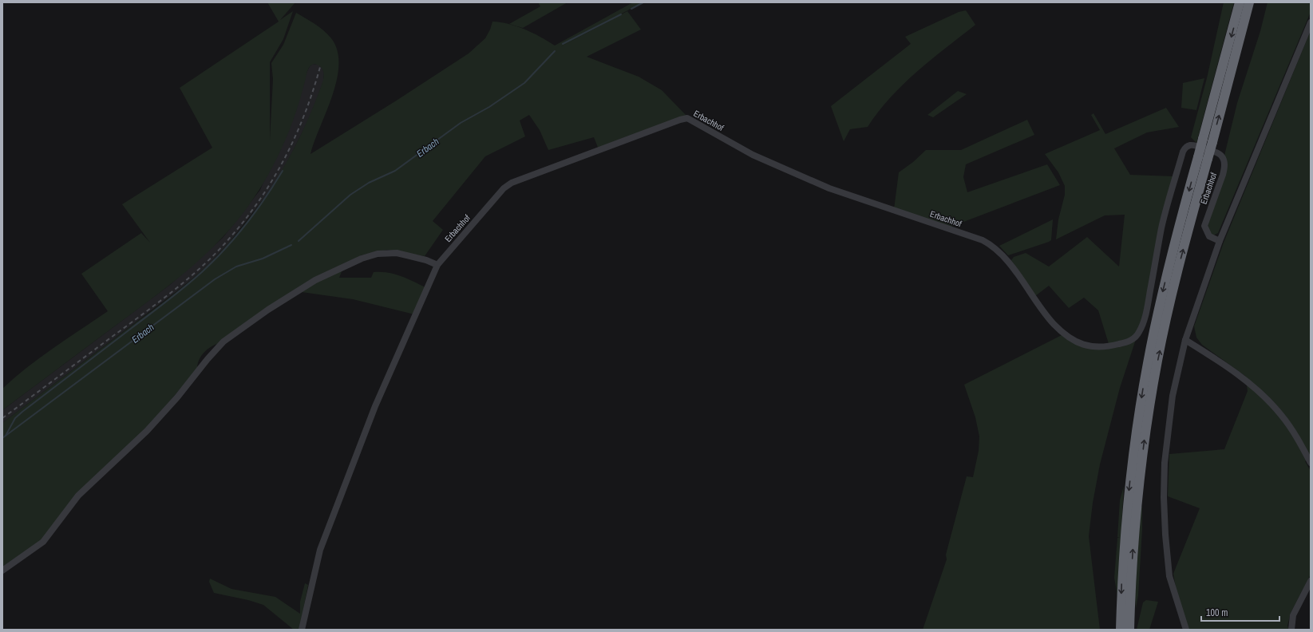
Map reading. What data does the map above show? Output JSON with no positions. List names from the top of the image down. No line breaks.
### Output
{"streets":{"street":["Erbachhof"]},"water":["Erbach"],"scale_bar":"100 m"}
